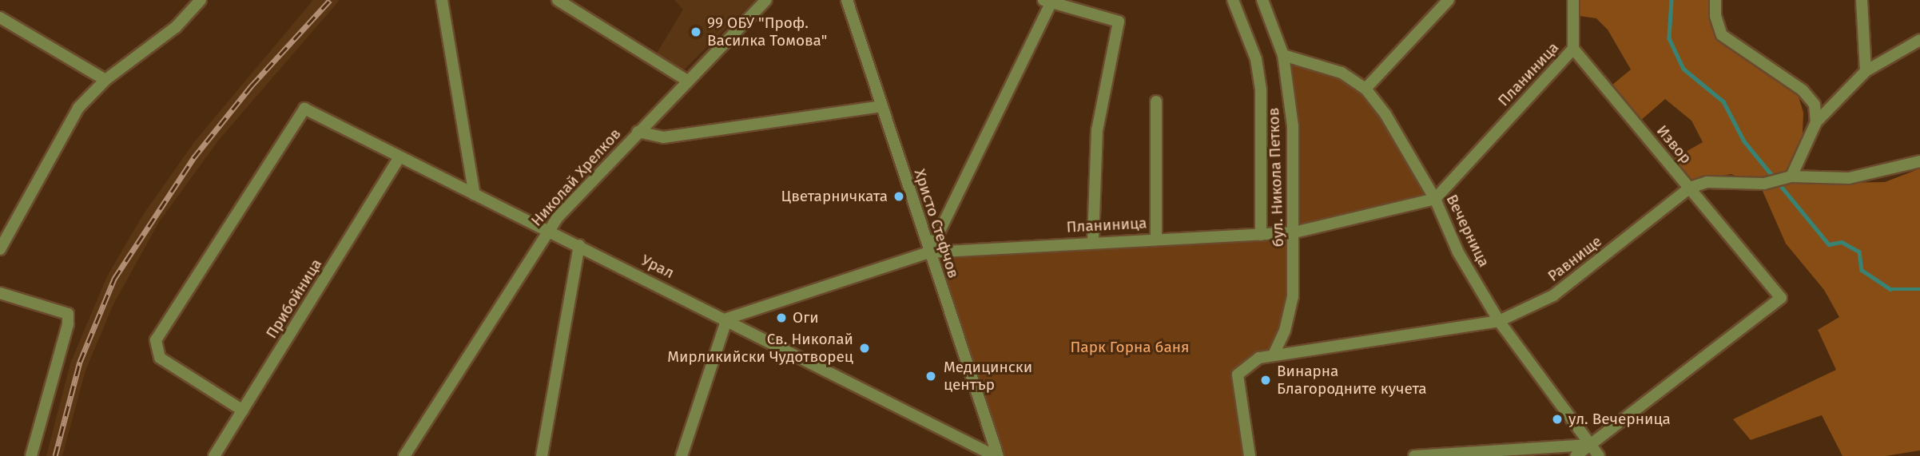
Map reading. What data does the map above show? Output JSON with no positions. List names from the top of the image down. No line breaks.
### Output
{"streets":{"street":["Планиница","Извор","Николай Хрелков","бул. Никола Петков","Христо Стефчов","Вечерница","Равнище","Урал","Прибойница"]},"crossings":[["Планиница","Извор"],["Планиница","бул. Никола Петков"],["Планиница","Христо Стефчов"],["Планиница","Вечерница"],["Планиница","Урал"],["Извор","Вечерница"],["Извор","Равнище"],["Николай Хрелков","Урал"],["бул. Никола Петков","Вечерница"],["бул. Никола Петков","Равнище"],["Христо Стефчов","Урал"],["Вечерница","Равнище"],["Урал","Прибойница"]],"parks":["Парк Горна баня"],"places":["99 ОБУ \"Проф. Василка Томова\"","Цветарничката","Оги","Св. Николай Мирликийски Чудотворец","Медицински център","Винарна Благородните кучета","ул. Вечерница"]}
